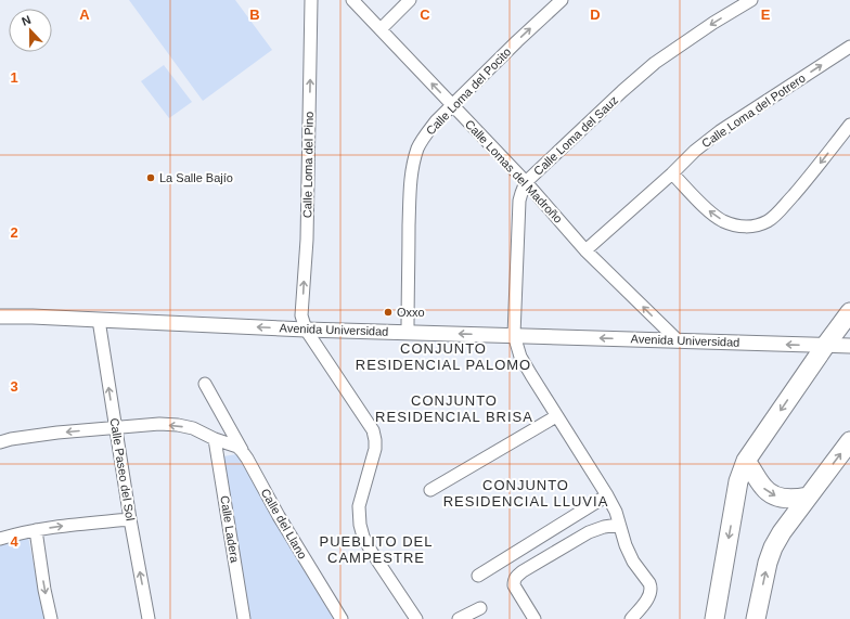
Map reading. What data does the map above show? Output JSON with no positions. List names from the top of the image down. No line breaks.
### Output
{"streets":{"street":["Calle Loma del Pocito","Calle Loma del Potrero","Calle Loma del Sauz","Calle Loma del Pino","Calle Lomas del Madroño","Avenida Universidad","Calle Paseo del Sol","Calle del Llano","Calle Ladera"]},"crossings":[["Calle Loma del Pocito","Calle Lomas del Madroño"],["Calle Loma del Pocito","Avenida Universidad"],["Calle Loma del Potrero","Calle Lomas del Madroño"],["Calle Loma del Sauz","Calle Lomas del Madroño"],["Calle Loma del Sauz","Avenida Universidad"],["Calle Loma del Pino","Avenida Universidad"],["Calle Lomas del Madroño","Avenida Universidad"],["Avenida Universidad","Calle Paseo del Sol"]],"one_way":["Calle Loma del Pocito","Calle Loma del Potrero","Calle Loma del Sauz","Calle Loma del Pino","Calle Lomas del Madroño","Avenida Universidad"],"districts":["CONJUNTO RESIDENCIAL PALOMO","CONJUNTO RESIDENCIAL BRISA","CONJUNTO RESIDENCIAL LLUVIA","PUEBLITO DEL CAMPESTRE"],"places":["La Salle Bajío","Oxxo"],"north":"top","grid":{"columns":["A","B","C","D","E"],"rows":["1","2","3","4"]}}
